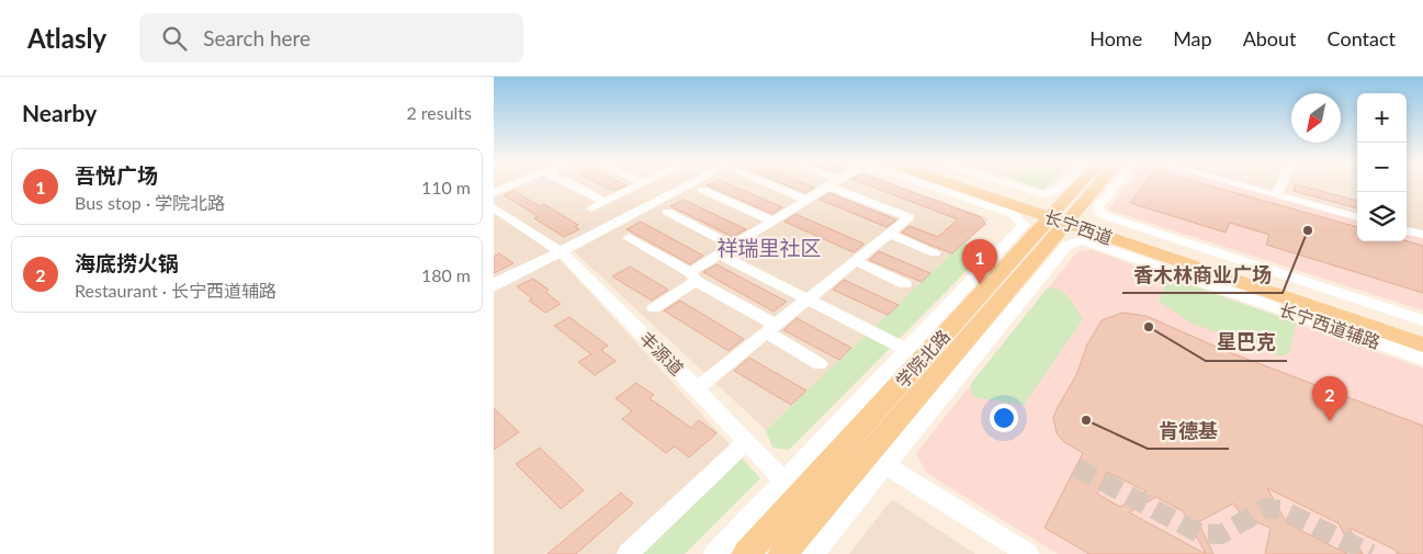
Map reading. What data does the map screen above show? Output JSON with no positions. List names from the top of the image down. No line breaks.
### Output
{"streets":{"main road":["长宁西道","学院北路"],"street":["长宁西道辅路","丰源道"]},"crossings":[["长宁西道","学院北路"],["丰源道","学院北路"]],"districts":["祥瑞里社区"],"places":["香木林商业广场","星巴克","肯德基"],"north":"bottom left","page":{"header":"Atlasly","search":"Search here","nav":["Home","Map","About","Contact"],"heading":["Nearby","2 results"],"map_buttons":["+","−"],"list":[{"mark":"1","name":"吾悦广场","note":"Bus stop · 学院北路","value":"110 m"},{"mark":"2","name":"海底捞火锅","note":"Restaurant · 长宁西道辅路","value":"180 m"}],"pins":["1","2"]}}
